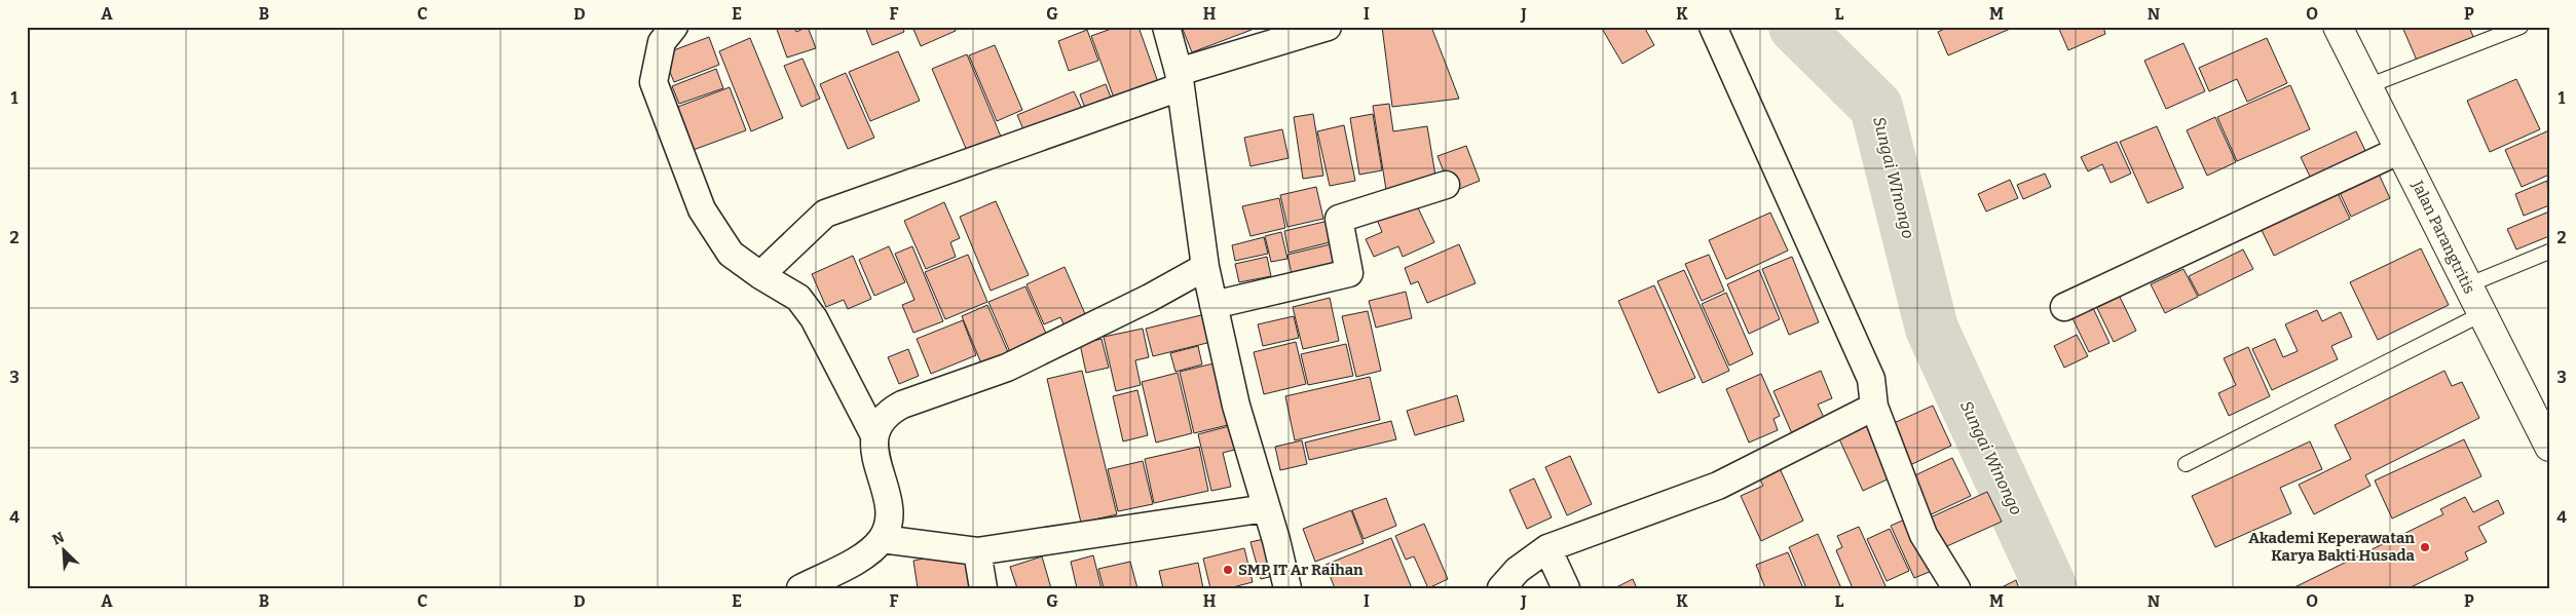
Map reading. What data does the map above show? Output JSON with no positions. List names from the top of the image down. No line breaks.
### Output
{"streets":{"main road":["Jalan Parangtritis"]},"water":["Sungai WInongo","Sungai Winongo"],"places":["Akademi Keperawatan Karya Bakti Husada","SMP IT Ar Raihan"],"north":"top left","grid":{"columns":["A","B","C","D","E","F","G","H","I","J","K","L","M","N","O","P"],"rows":["1","2","3","4"]}}
